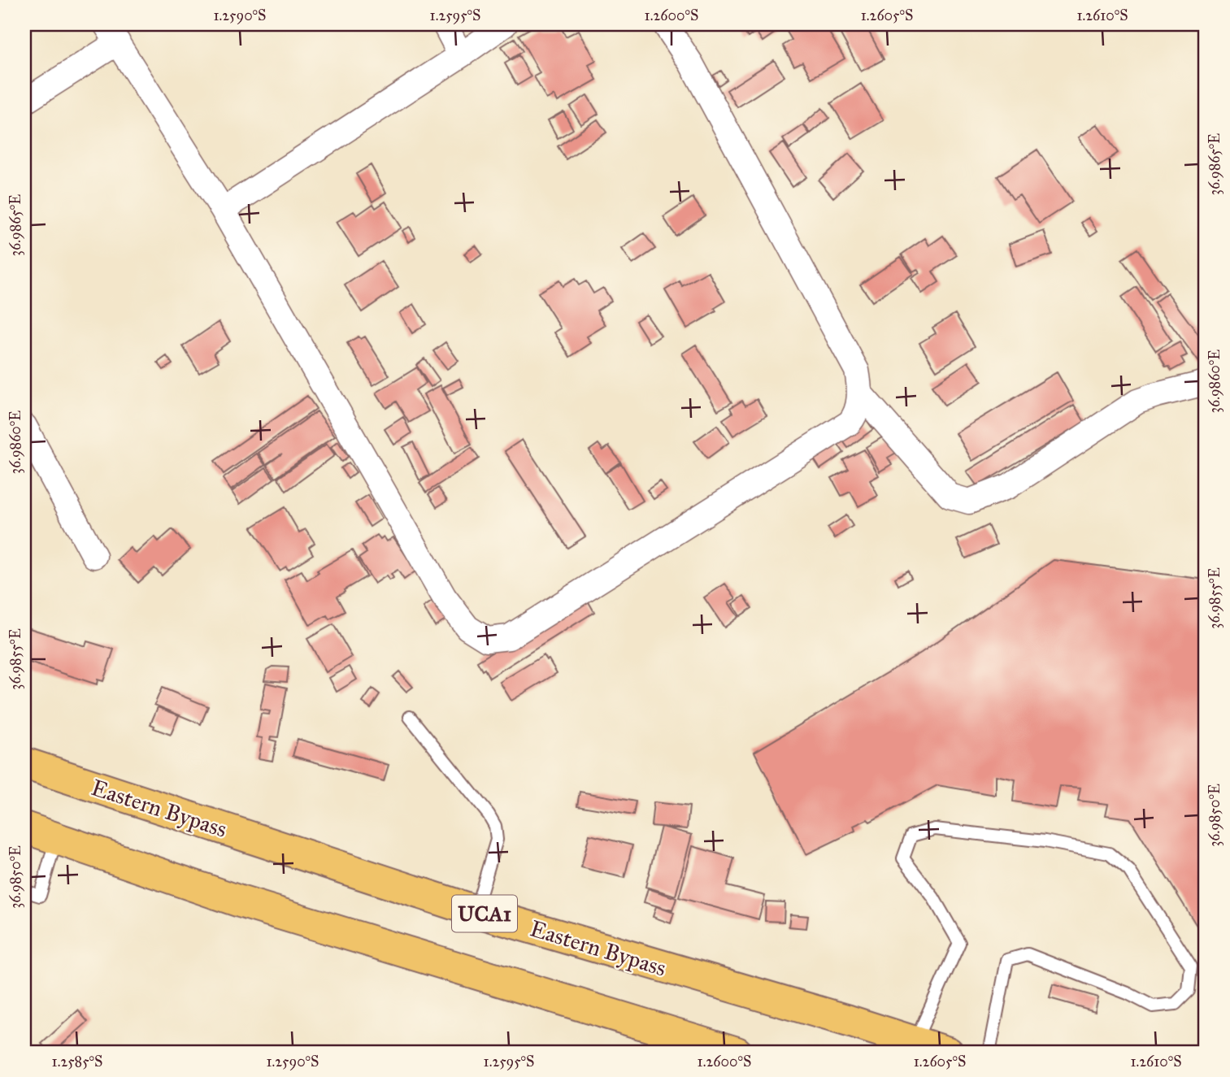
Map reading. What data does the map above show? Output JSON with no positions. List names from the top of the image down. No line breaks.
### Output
{"streets":{"main road":["Eastern Bypass","UCA1"]},"coordinates":["1.2590°S","1.2595°S","1.2600°S","1.2605°S","1.2610°S","36.9865°E","36.9860°E","36.9855°E","36.9850°E","1.2585°S"]}
